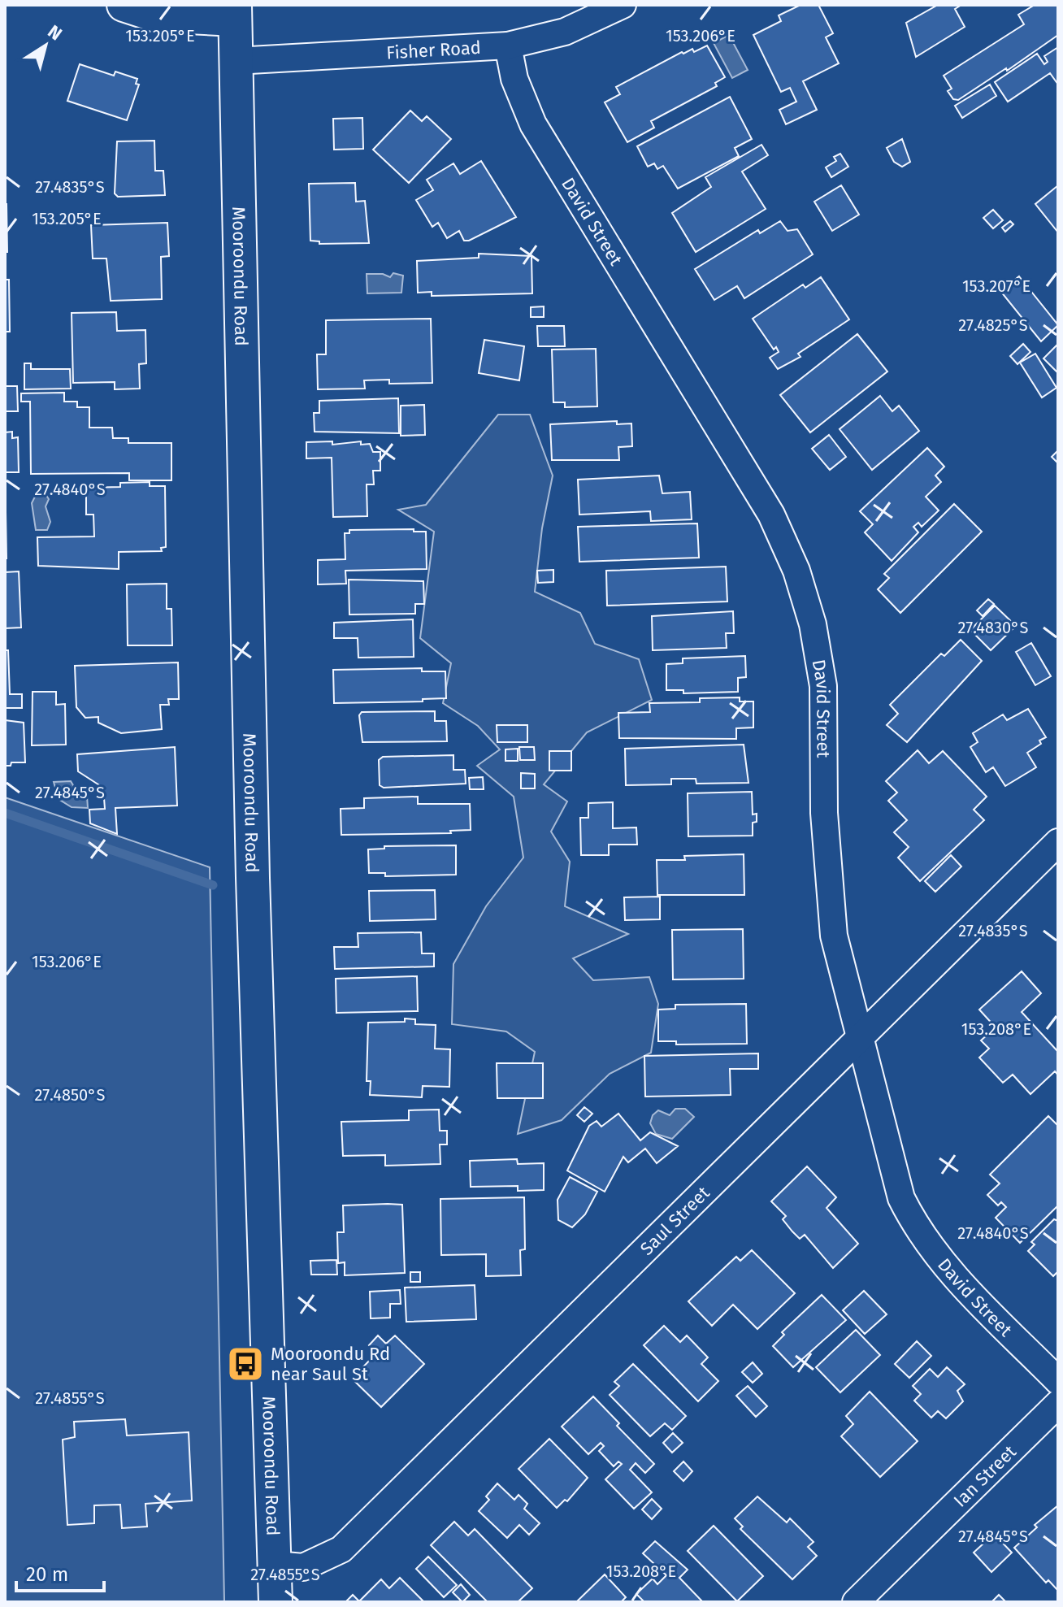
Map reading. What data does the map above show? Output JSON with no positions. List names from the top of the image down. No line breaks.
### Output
{"streets":{"street":["Fisher Road","David Street","Mooroondu Road","Saul Street","Ian Street"]},"crossings":[["Fisher Road","David Street"],["Fisher Road","Mooroondu Road"],["David Street","Saul Street"],["Mooroondu Road","Saul Street"]],"places":{"bus stop":["Mooroondu Rd near Saul St"]},"scale_bar":"20 m","north":"top right","coordinates":["153.205°E","153.206°E","27.4835°S","153.207°E","27.4825°S","27.4840°S","27.4830°S","27.4845°S","153.208°E","27.4850°S","27.4855°S"]}
